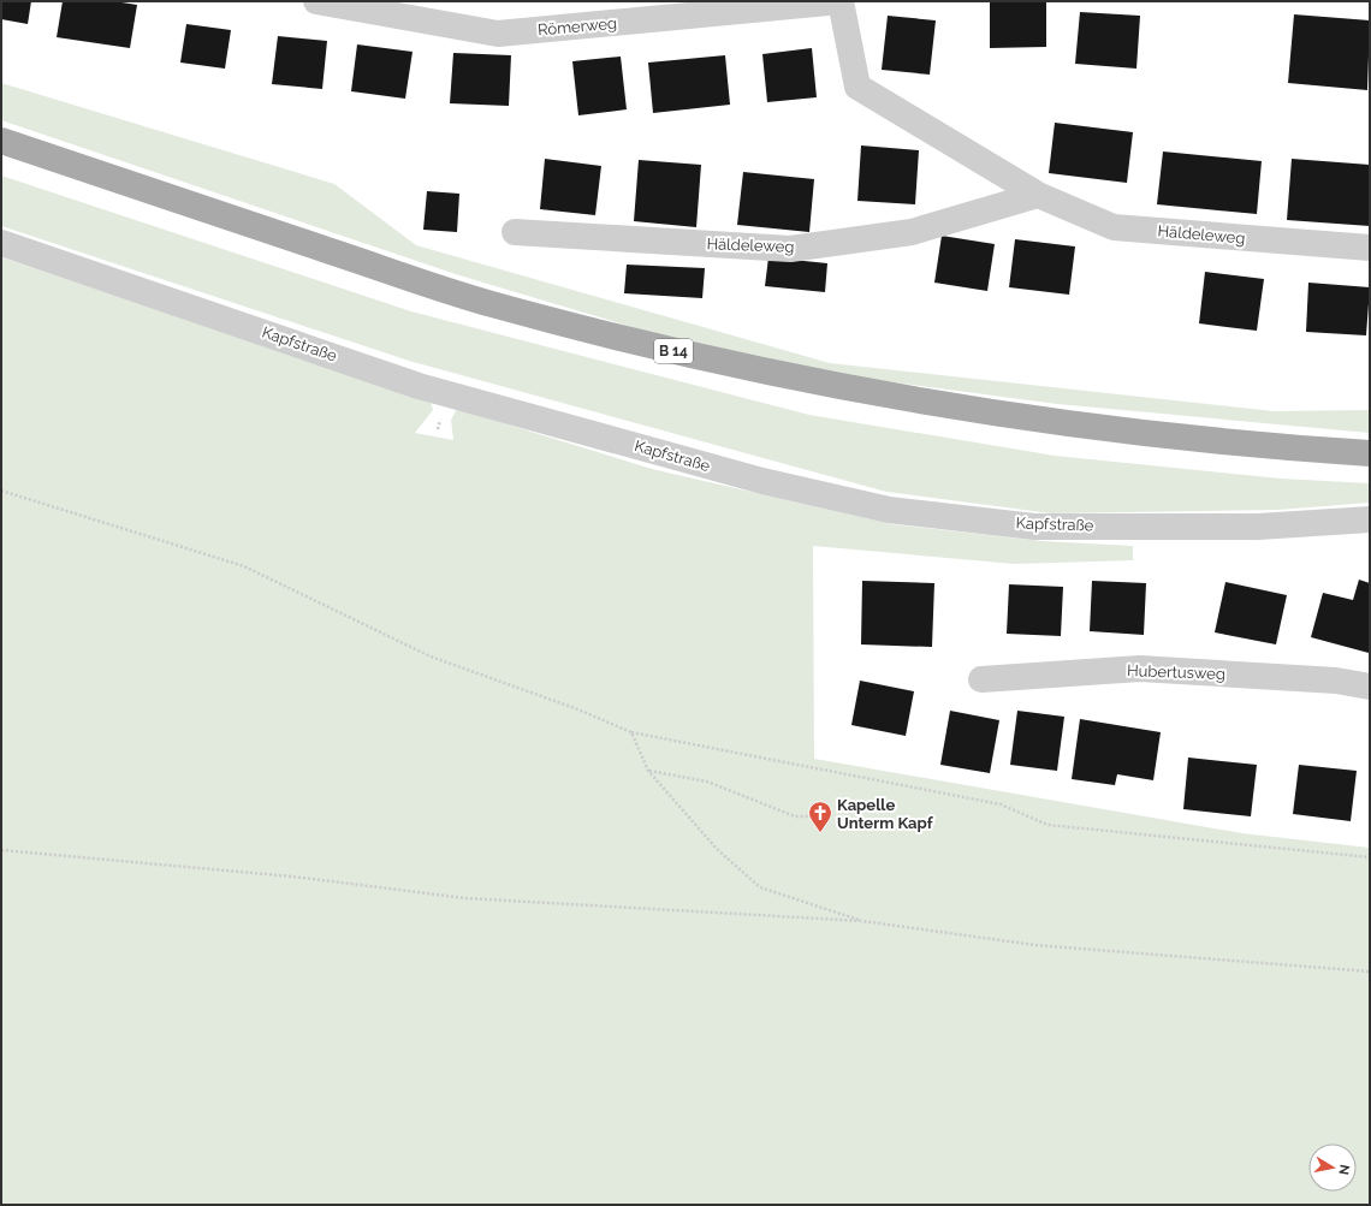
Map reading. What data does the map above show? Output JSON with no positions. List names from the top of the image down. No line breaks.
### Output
{"streets":{"main road":["B 14"],"street":["Römerweg","Häldeleweg","Kapfstraße","Hubertusweg"]},"crossings":[["Römerweg","Häldeleweg"]],"places":{"church":["Kapelle Unterm Kapf"]},"north":"right"}
